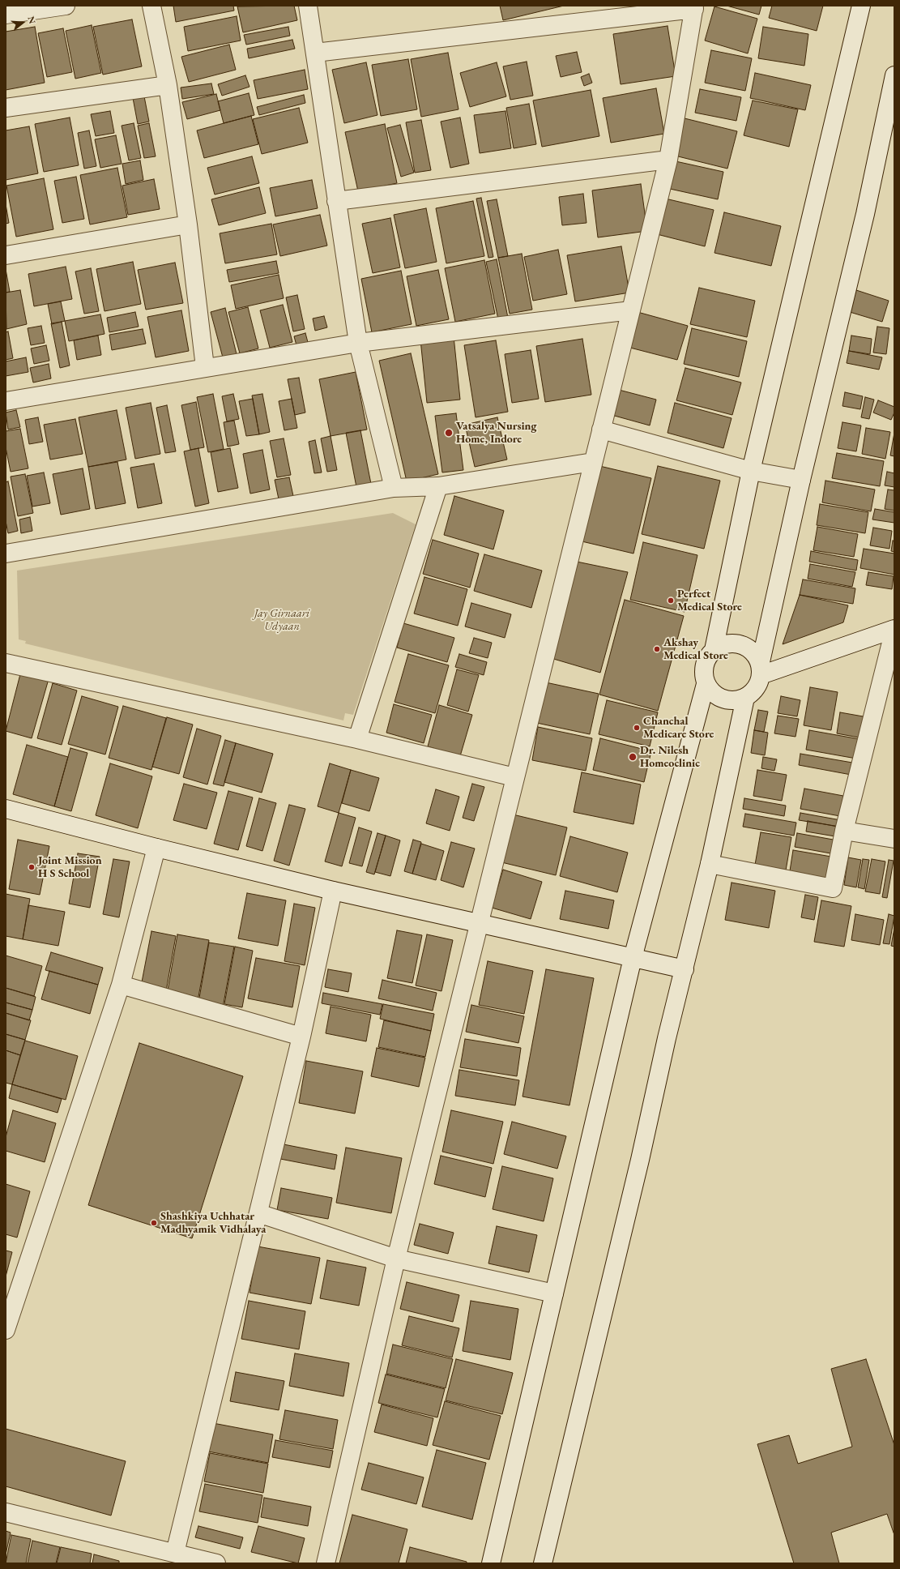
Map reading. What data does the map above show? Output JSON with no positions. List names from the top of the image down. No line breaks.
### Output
{"parks":["Jay Girnaari Udyaan"],"places":["Vatsalya Nursing Home, Indore","Perfect Medical Store","Akshay Medical Store","Chanchal Medicare Store","Dr. Nilesh Homeoclinic","Joint Mission H S School","Shashkiya Uchhatar Madhyamik Vidhalaya"],"north":"right"}
